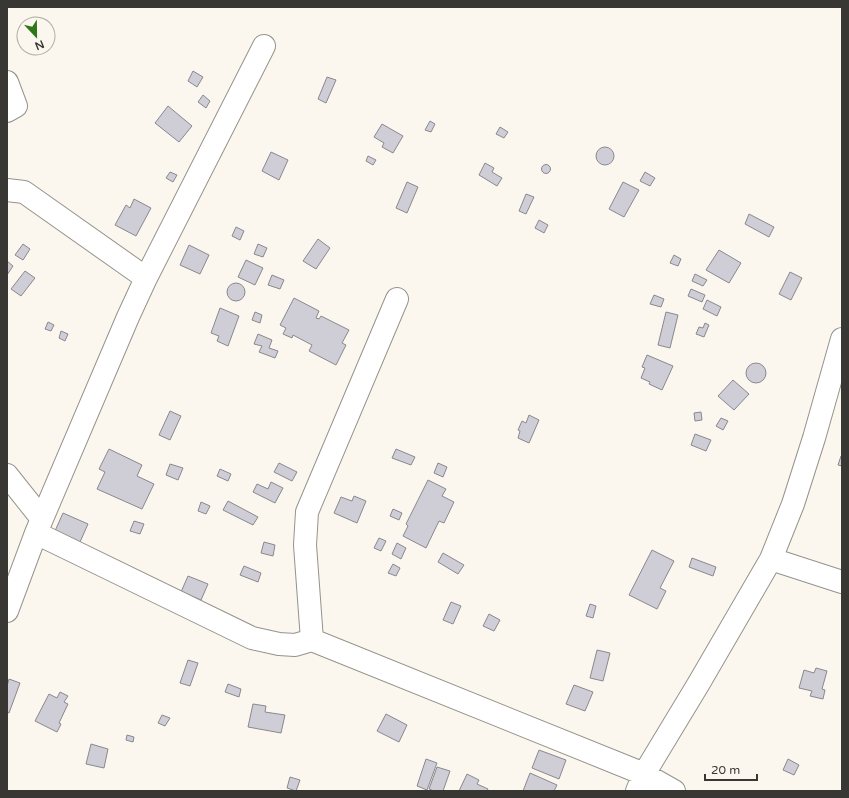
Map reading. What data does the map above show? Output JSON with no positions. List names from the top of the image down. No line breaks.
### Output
{"scale_bar":"20 m","north":"bottom"}
